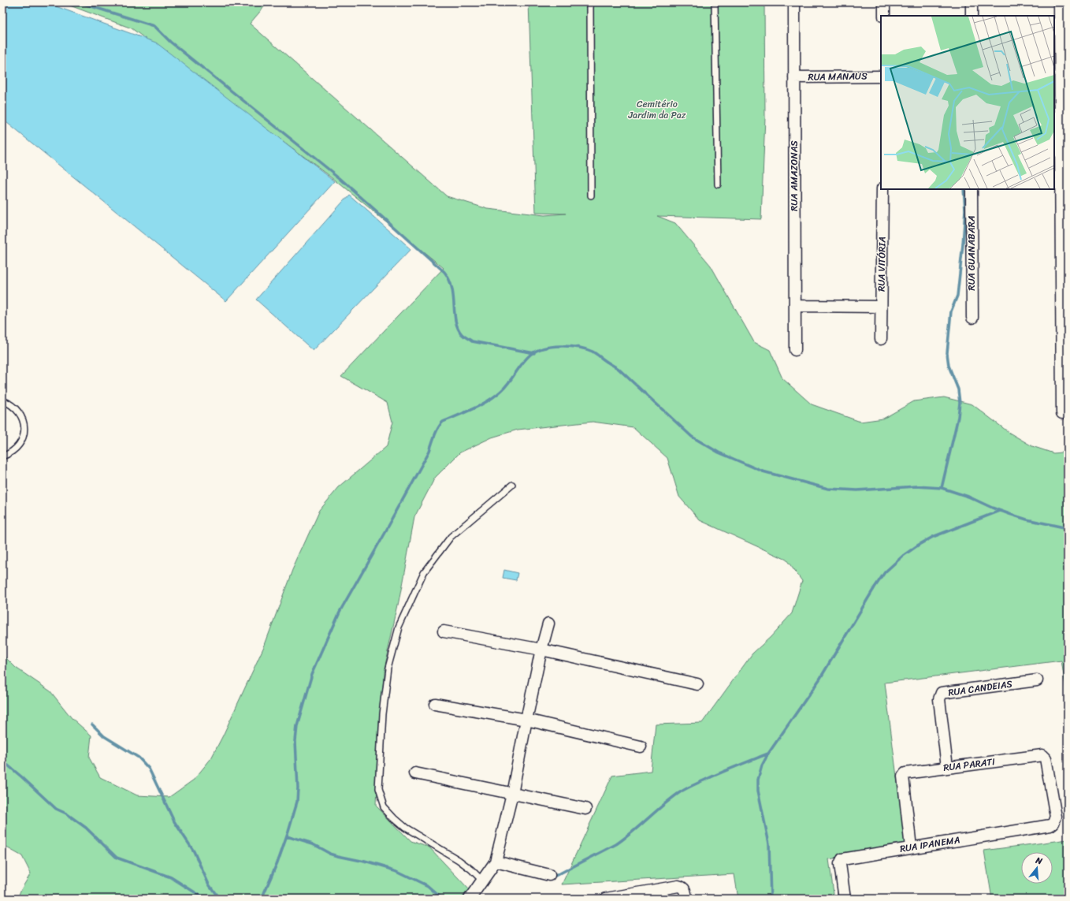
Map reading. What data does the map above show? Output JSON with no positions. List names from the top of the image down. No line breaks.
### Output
{"streets":{"street":["RUA MANAUS","RUA AMAZONAS","RUA GUANABARA","RUA VITÓRIA","RUA CANDEIAS","RUA PARATI","RUA IPANEMA"]},"crossings":[["RUA MANAUS","RUA AMAZONAS"],["RUA CANDEIAS","RUA PARATI"],["RUA PARATI","RUA IPANEMA"]],"parks":["Cemitério Jardim da Paz"],"north":"top"}
